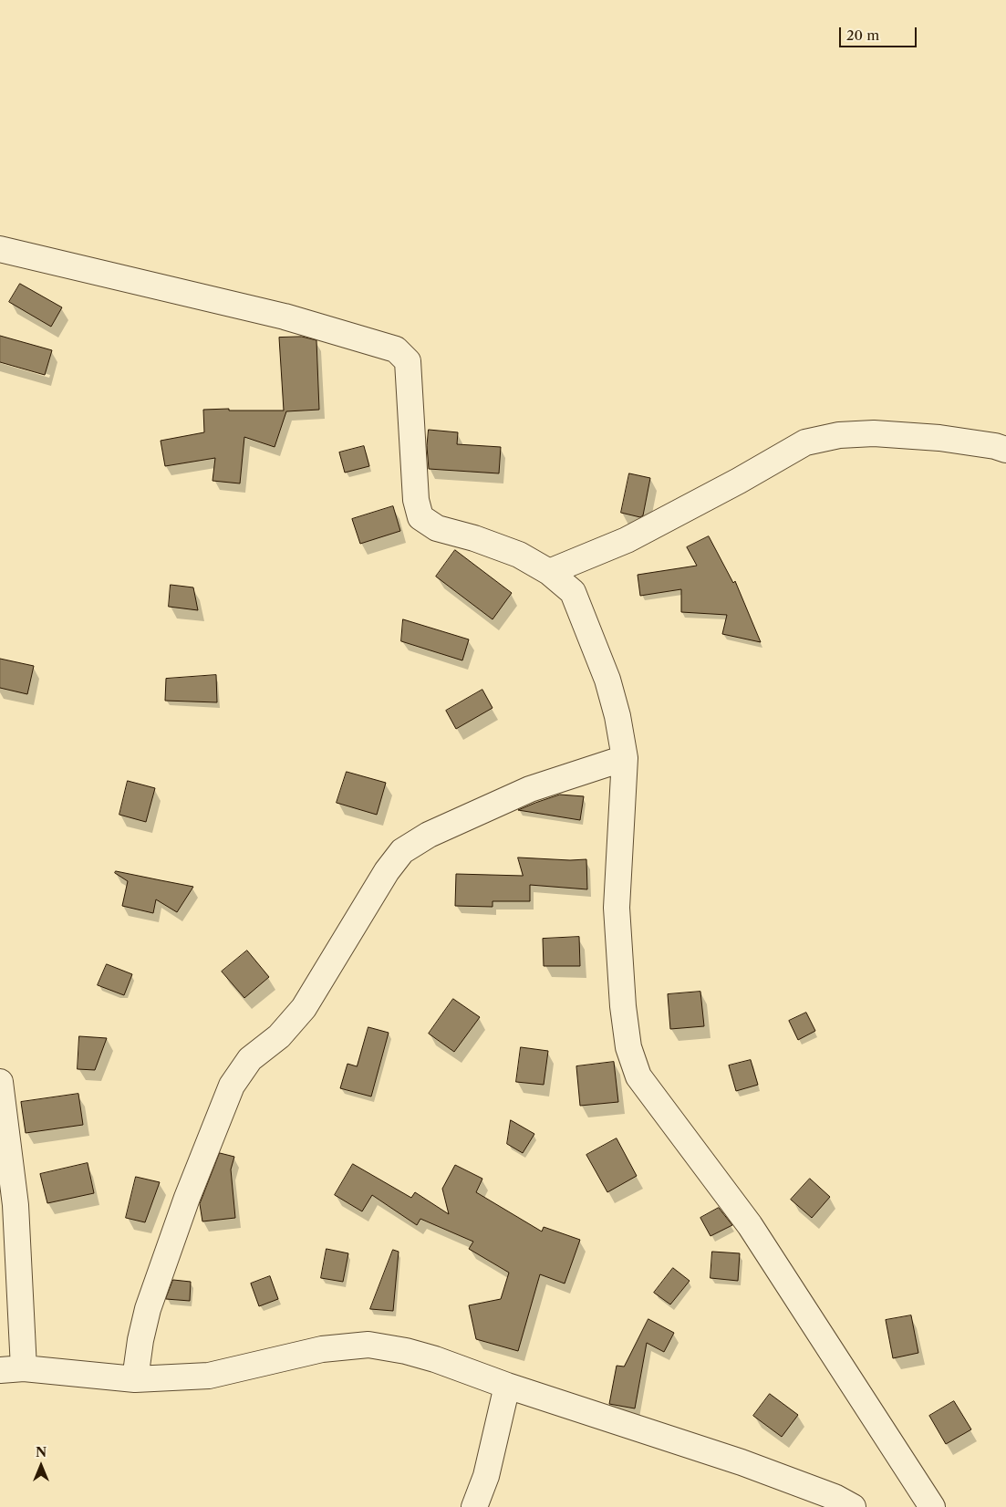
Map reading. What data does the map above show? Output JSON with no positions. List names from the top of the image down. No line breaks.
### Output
{"scale_bar":"20 m","north":"top"}
